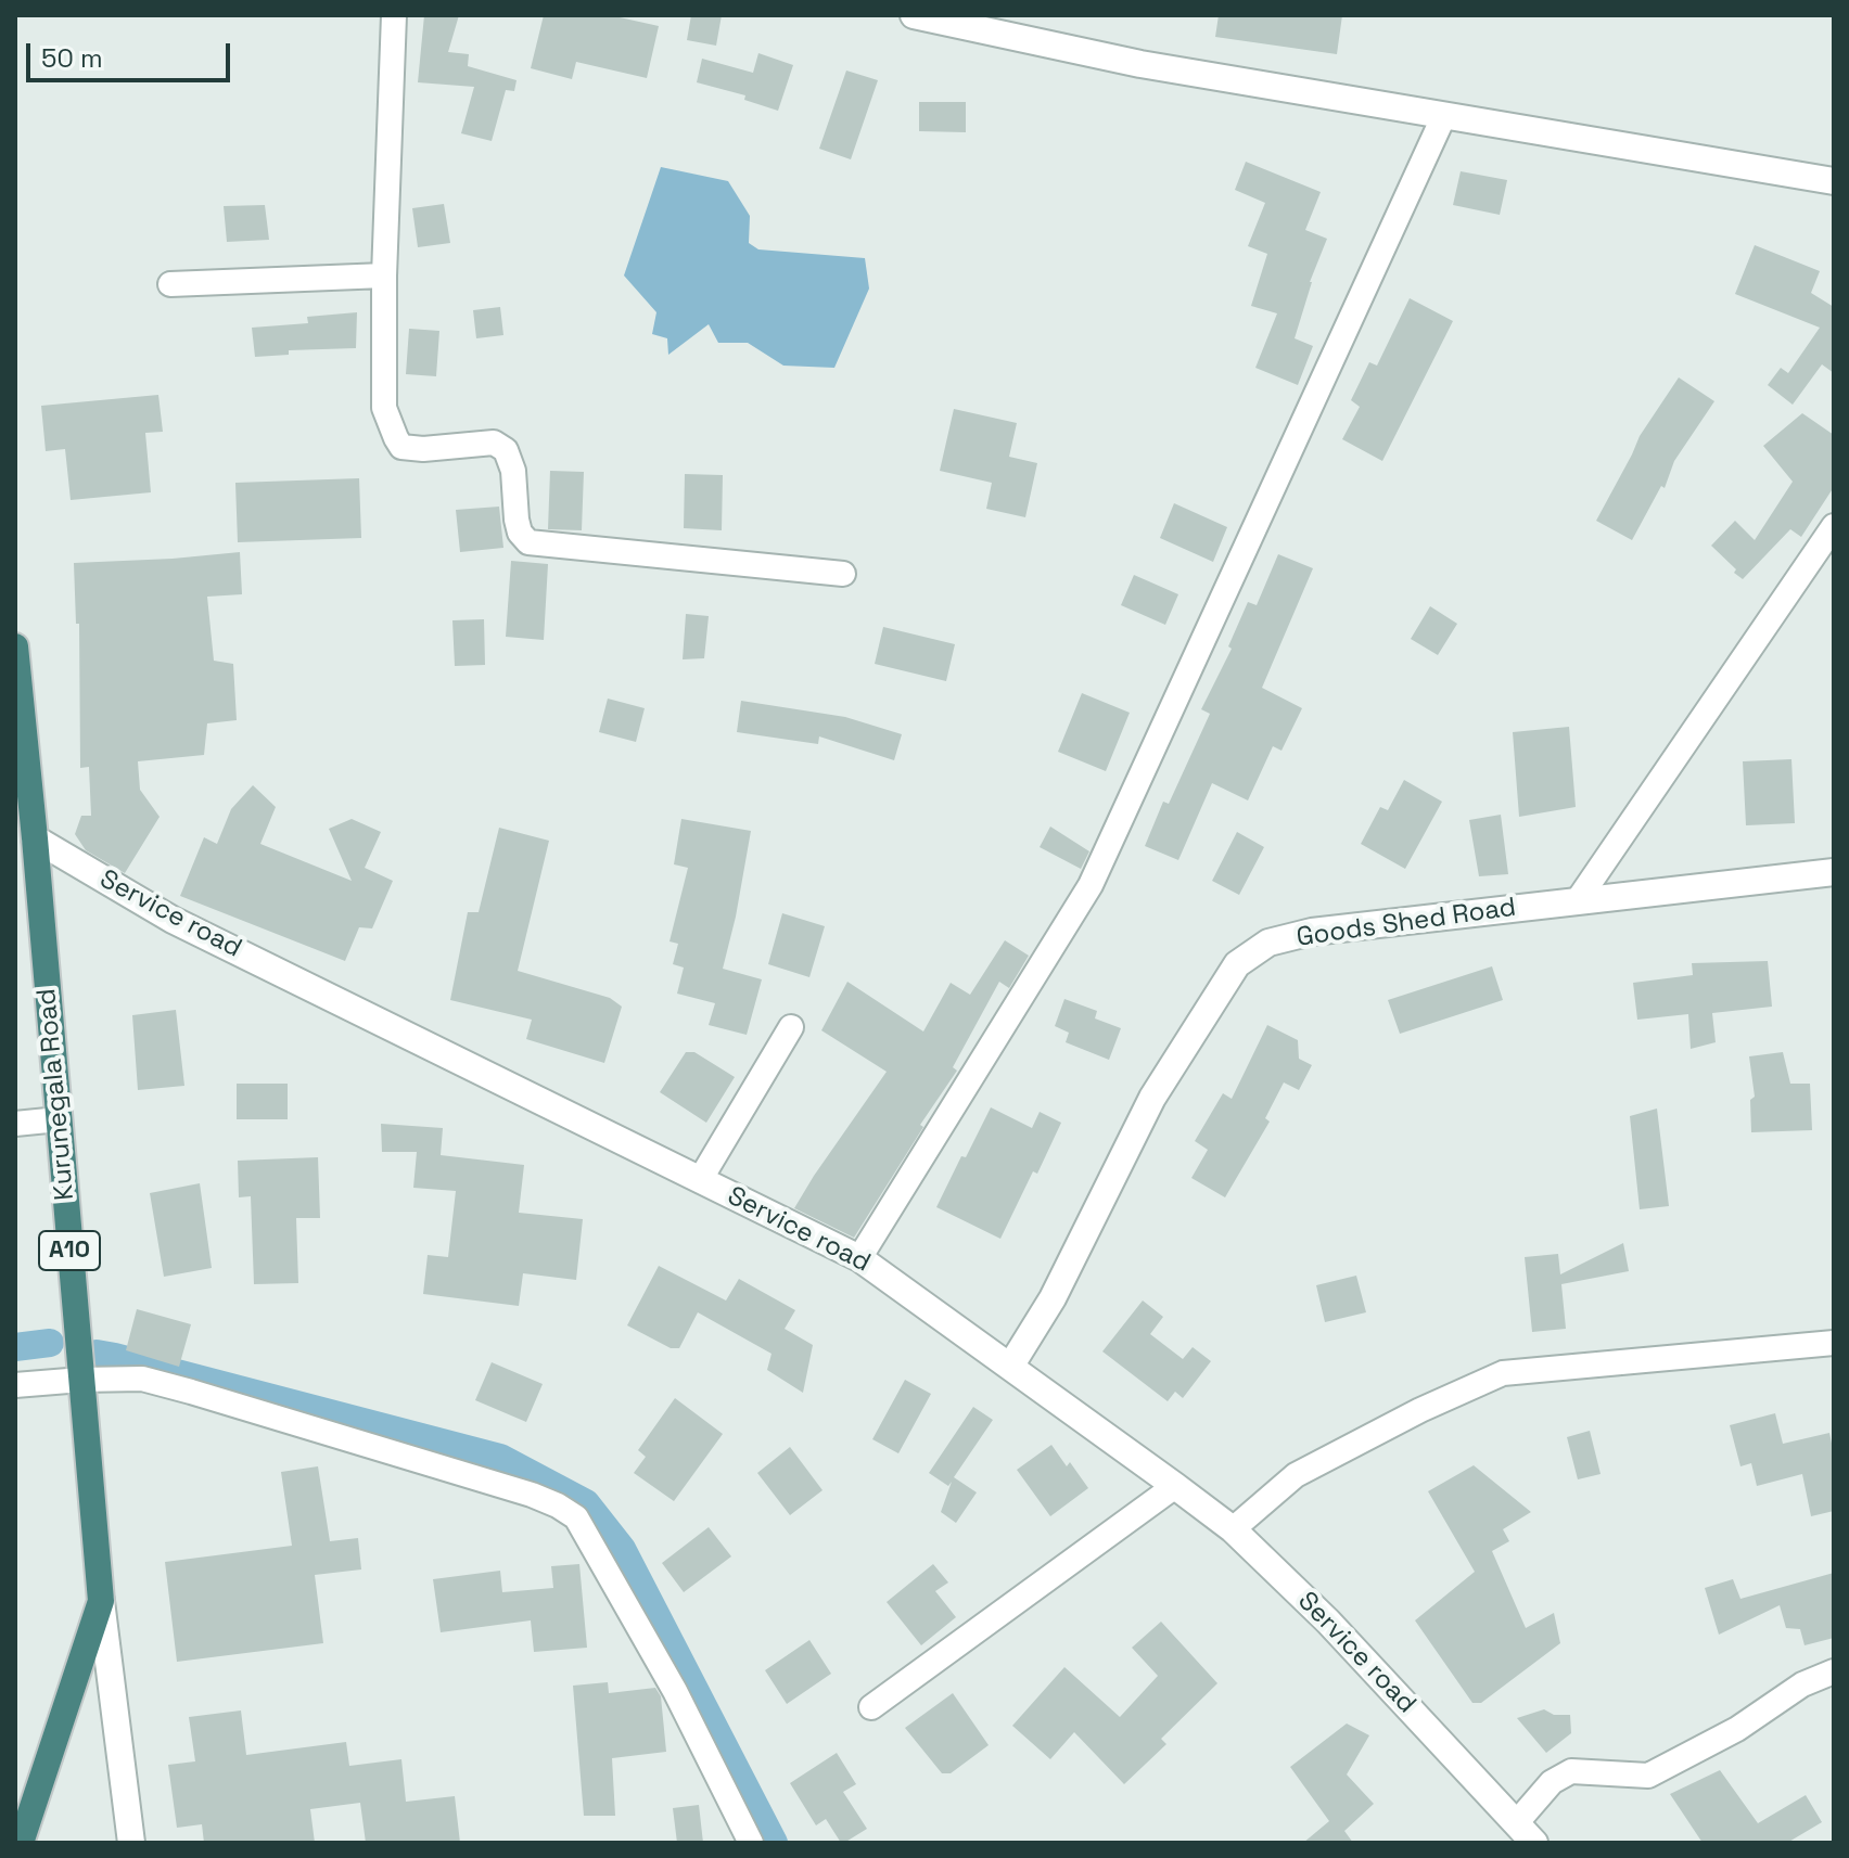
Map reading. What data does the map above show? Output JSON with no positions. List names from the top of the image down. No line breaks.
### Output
{"streets":{"highway":["Kurunegala Road","A10"],"street":["Service road","Goods Shed Road"]},"crossings":[["Service road","Goods Shed Road"],["Service road","Kurunegala Road"]],"scale_bar":"50 m"}
